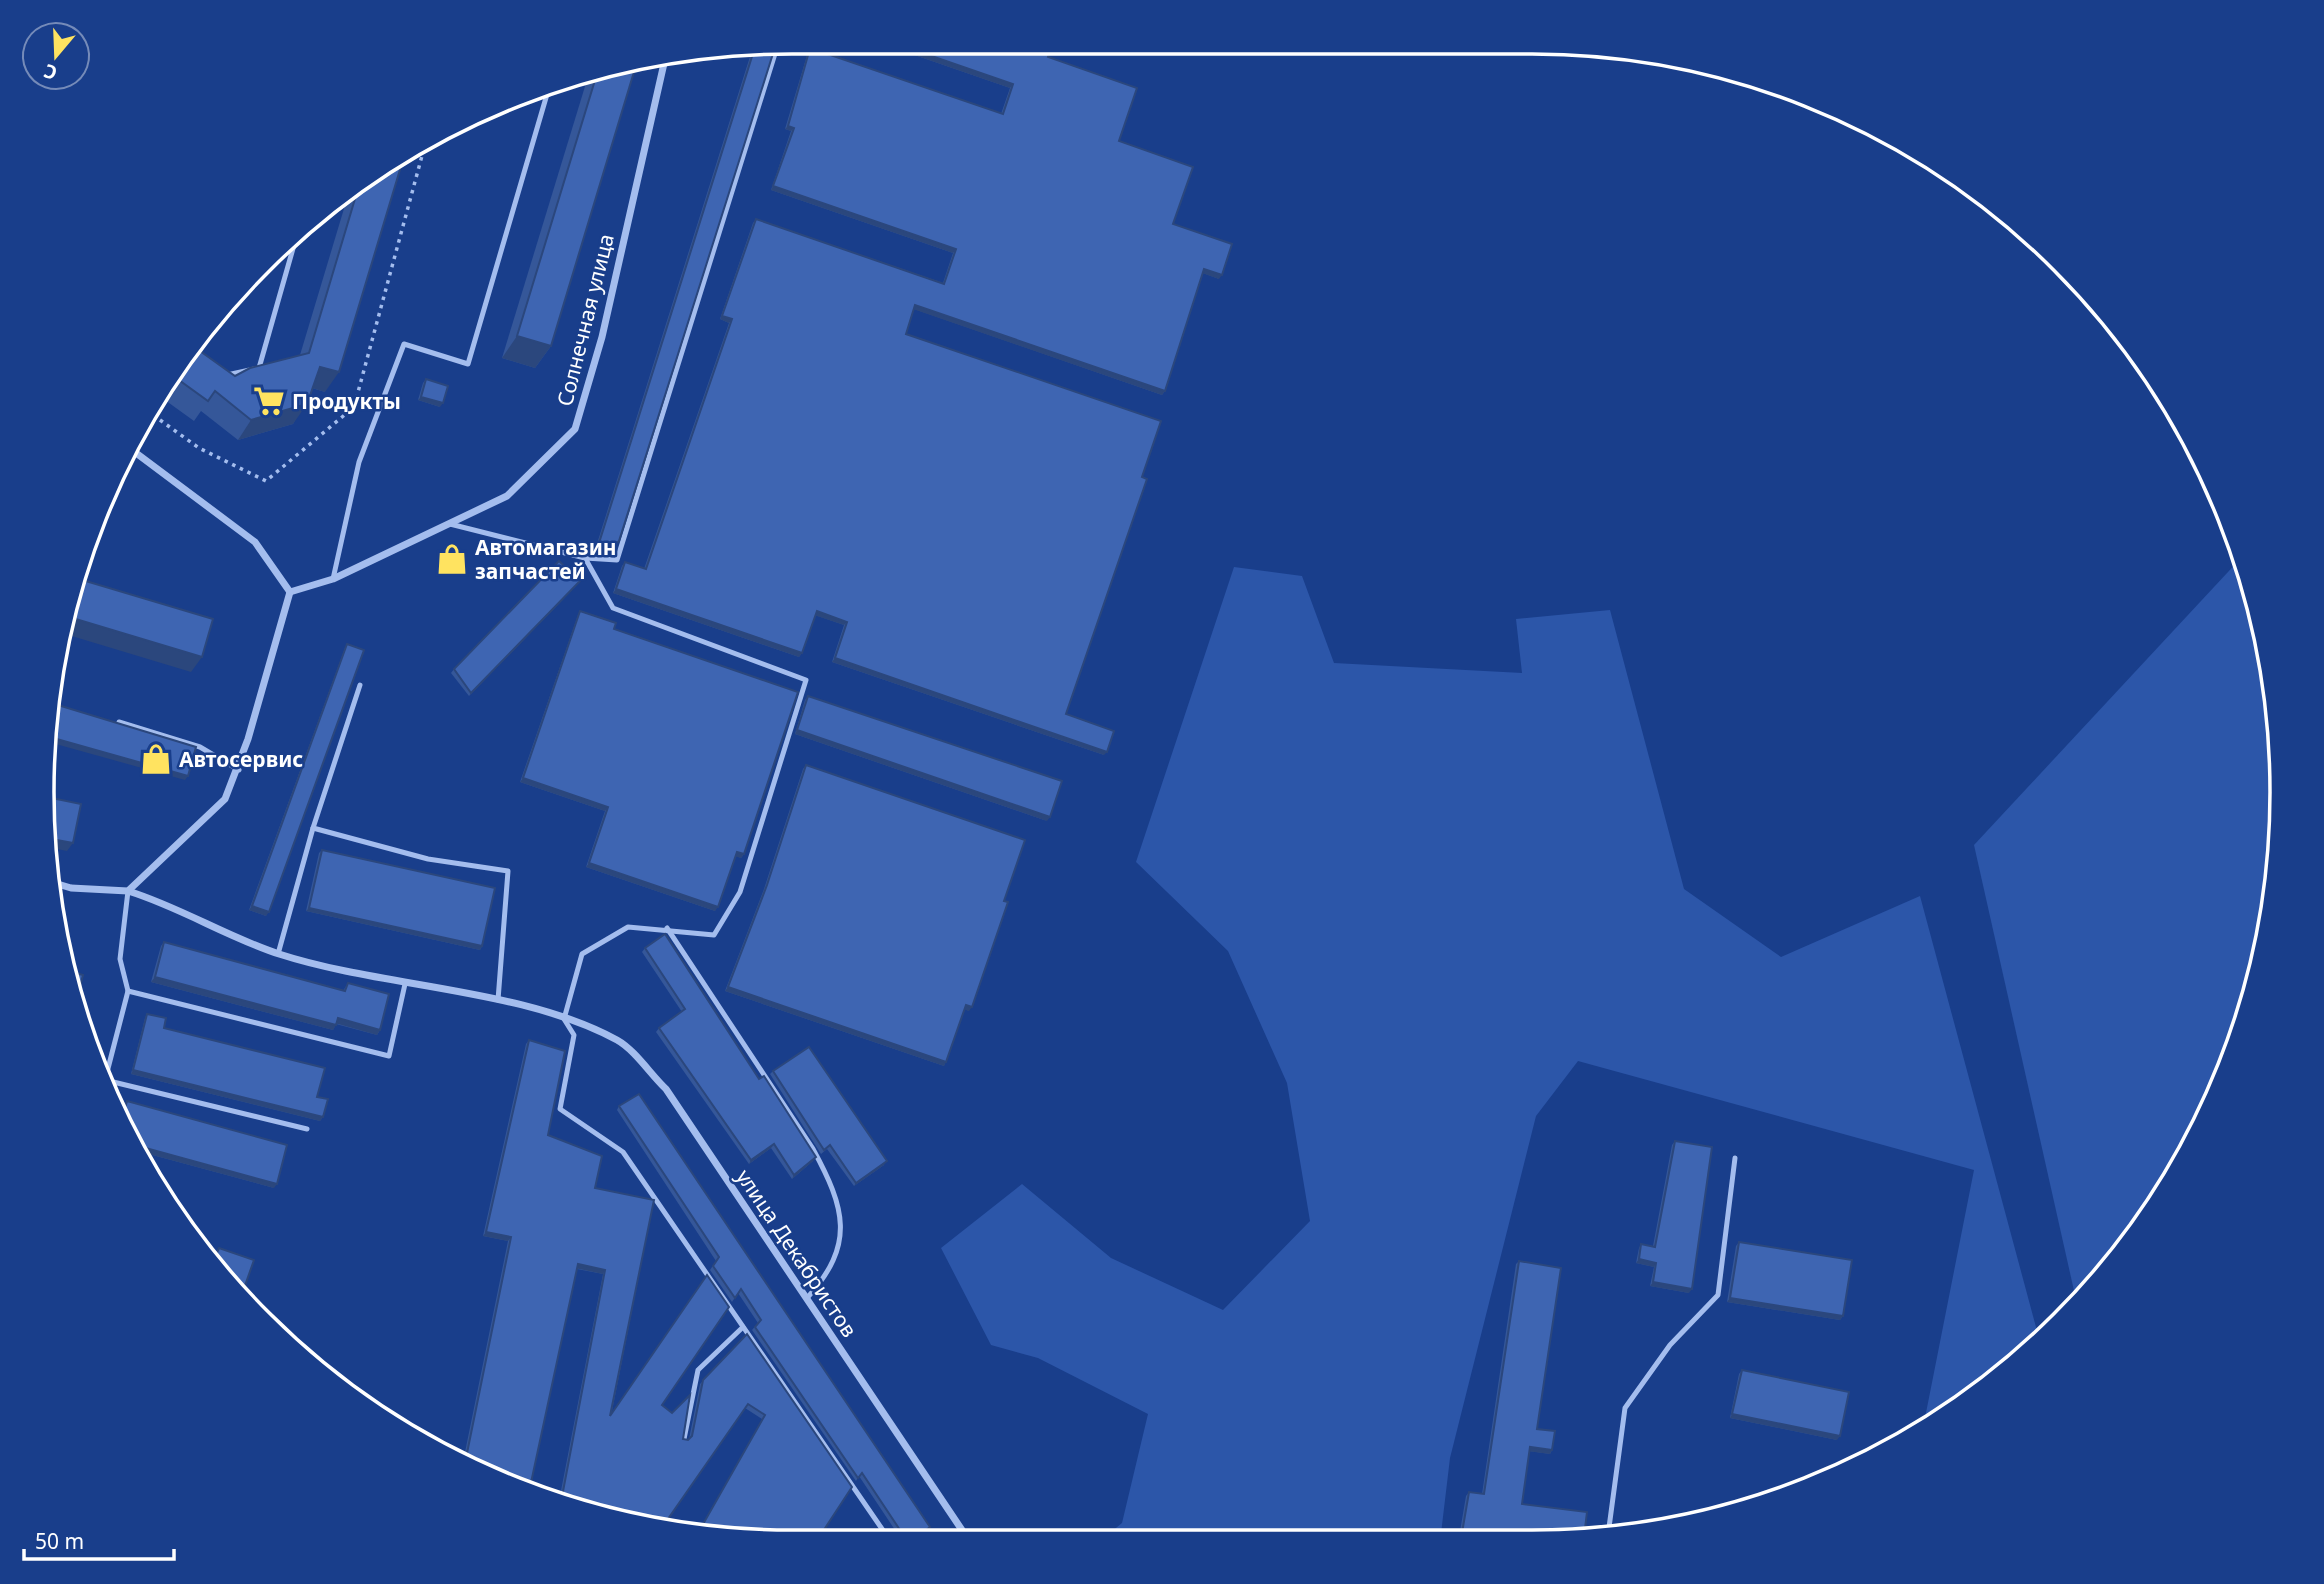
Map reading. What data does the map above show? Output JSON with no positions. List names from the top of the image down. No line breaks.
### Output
{"streets":{"street":["Солнечная улица","улица Декабристов"]},"places":{"supermarket":["Продукты"],"shop":["Автомагазин запчастей","Автосервис"]},"scale_bar":"50 m","north":"bottom"}
